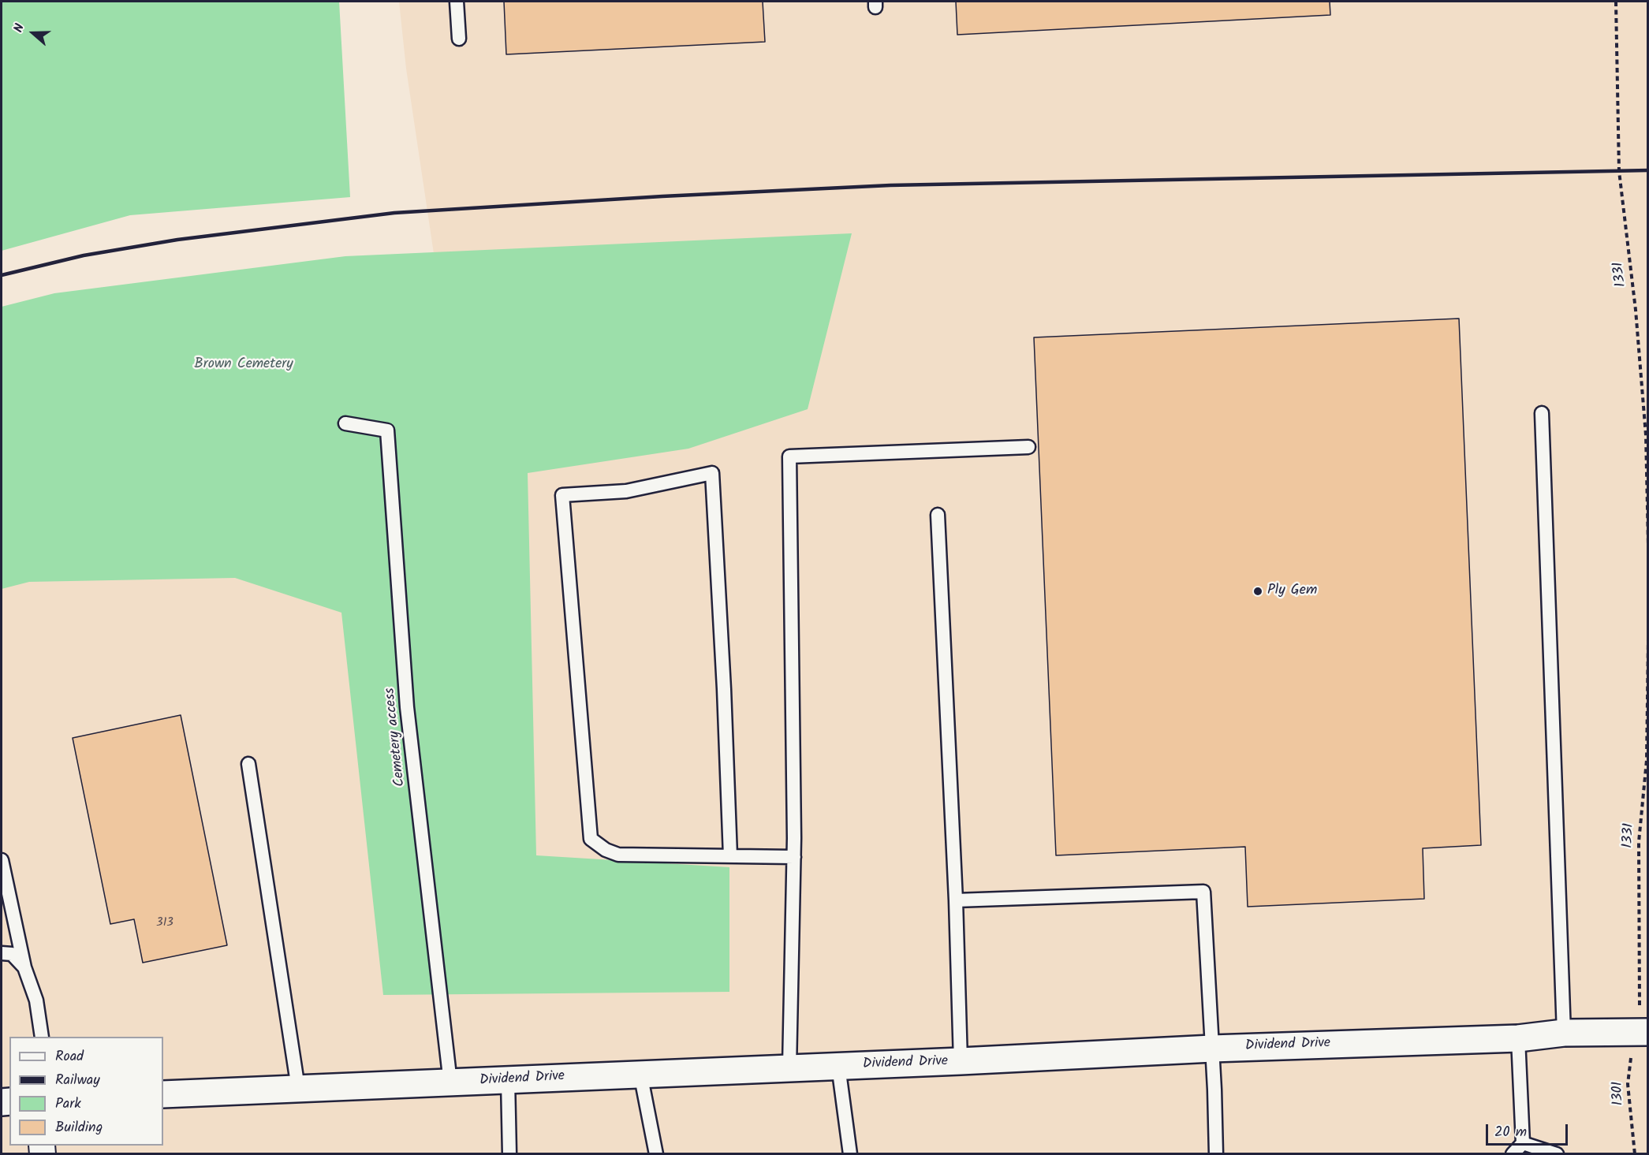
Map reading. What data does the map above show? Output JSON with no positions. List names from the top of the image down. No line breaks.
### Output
{"streets":{"street":["Dividend Drive"],"lane":["Cemetery access"],"path":["1331","1301"]},"crossings":[["1331","Dividend Drive"],["1331","1301"],["Cemetery access","Dividend Drive"],["Dividend Drive","1301"]],"parks":["Brown Cemetery"],"places":["Ply Gem"],"house_numbers":["313"],"legend":["Road","Railway","Park","Building"],"scale_bar":"20 m","north":"left"}
